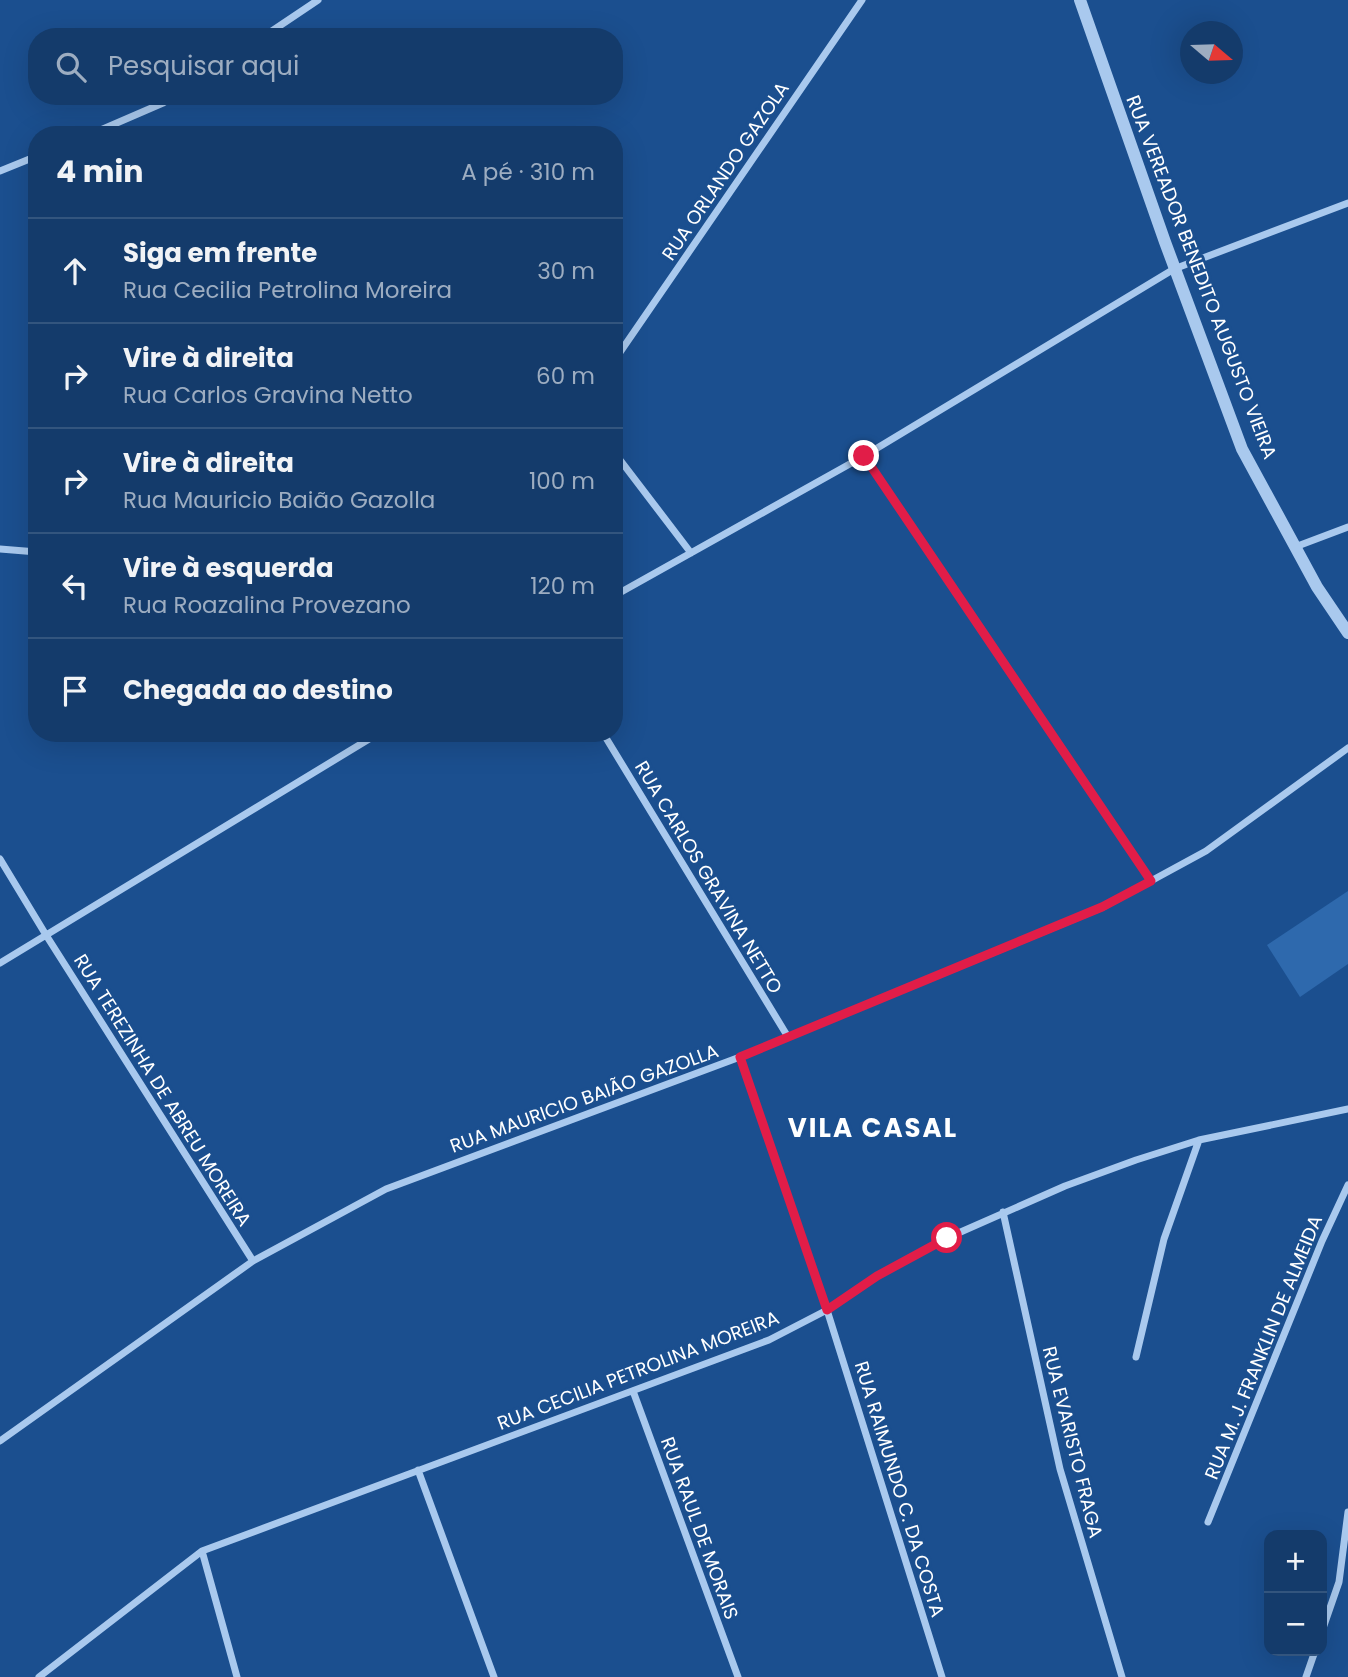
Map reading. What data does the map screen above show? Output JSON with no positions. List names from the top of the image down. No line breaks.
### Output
{"streets":{"street":["RUA ORLANDO GAZOLA","RUA VEREADOR BENEDITO AUGUSTO VIEIRA","RUA CARLOS GRAVINA NETTO","RUA TEREZINHA DE ABREU MOREIRA","RUA MAURICIO BAIÃO GAZOLLA","RUA M. J. FRANKLIN DE ALMEIDA","RUA CECILIA PETROLINA MOREIRA","RUA EVARISTO FRAGA","RUA RAIMUNDO C. DA COSTA","RUA RAUL DE MORAIS"]},"crossings":[["RUA CARLOS GRAVINA NETTO","RUA MAURICIO BAIÃO GAZOLLA"],["RUA TEREZINHA DE ABREU MOREIRA","RUA MAURICIO BAIÃO GAZOLLA"],["RUA CECILIA PETROLINA MOREIRA","RUA EVARISTO FRAGA"],["RUA CECILIA PETROLINA MOREIRA","RUA RAIMUNDO C. DA COSTA"],["RUA CECILIA PETROLINA MOREIRA","RUA RAUL DE MORAIS"]],"districts":["VILA CASAL"],"north":"right","page":{"search":"Pesquisar aqui","heading":["4 min","A pé · 310 m"],"list":[["Siga em frente","Rua Cecilia Petrolina Moreira","30 m"],["Vire à direita","Rua Carlos Gravina Netto","60 m"],["Vire à direita","Rua Mauricio Baião Gazolla","100 m"],["Vire à esquerda","Rua Roazalina Provezano","120 m"],"Chegada ao destino"],"map_buttons":["+","−"]}}
